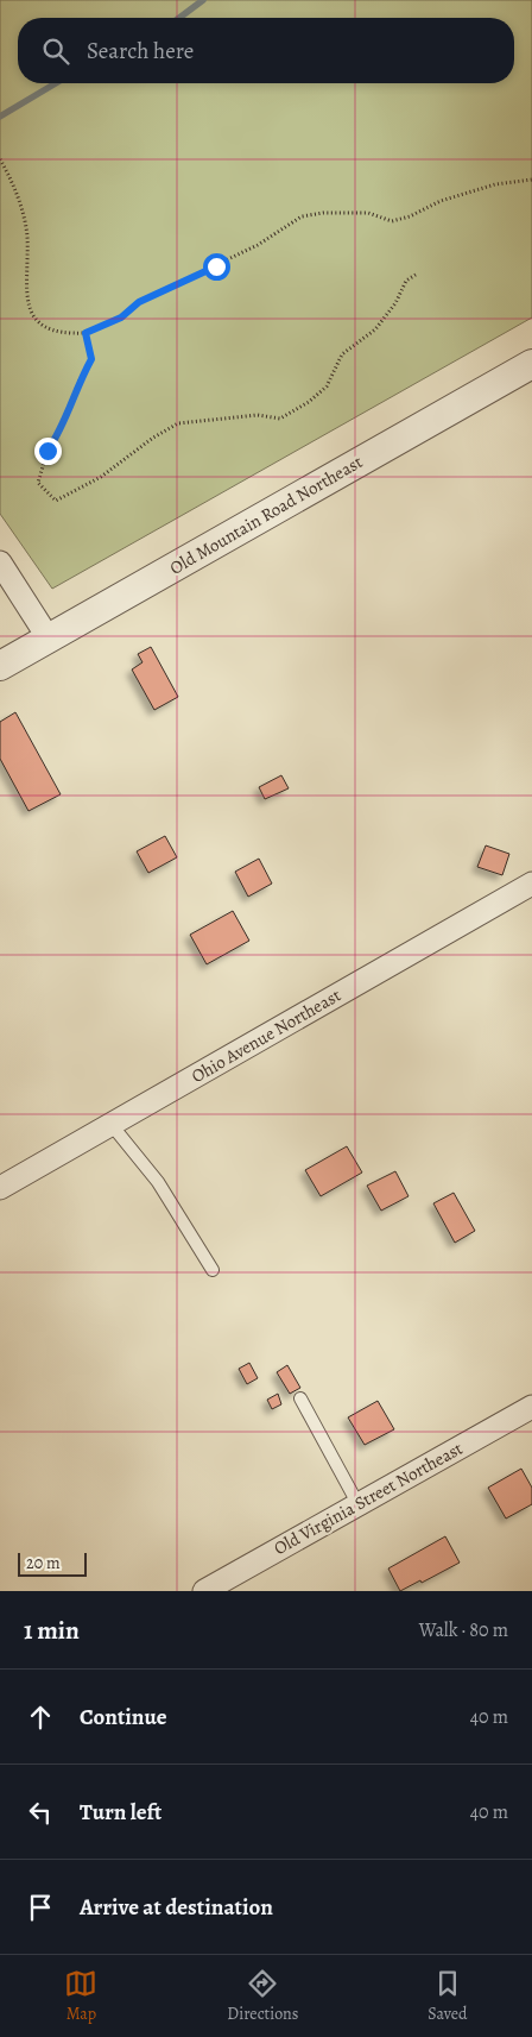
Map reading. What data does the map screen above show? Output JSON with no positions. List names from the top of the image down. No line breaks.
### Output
{"streets":{"street":["Old Mountain Road Northeast","Ohio Avenue Northeast","Old Virginia Street Northeast"]},"scale_bar":"20 m","page":{"search":"Search here","scale":"20 m","heading":["1 min","Walk · 80 m"],"list":[["Continue","40 m"],["Turn left","40 m"],"Arrive at destination"],"nav":["Map","Directions","Saved"]}}
